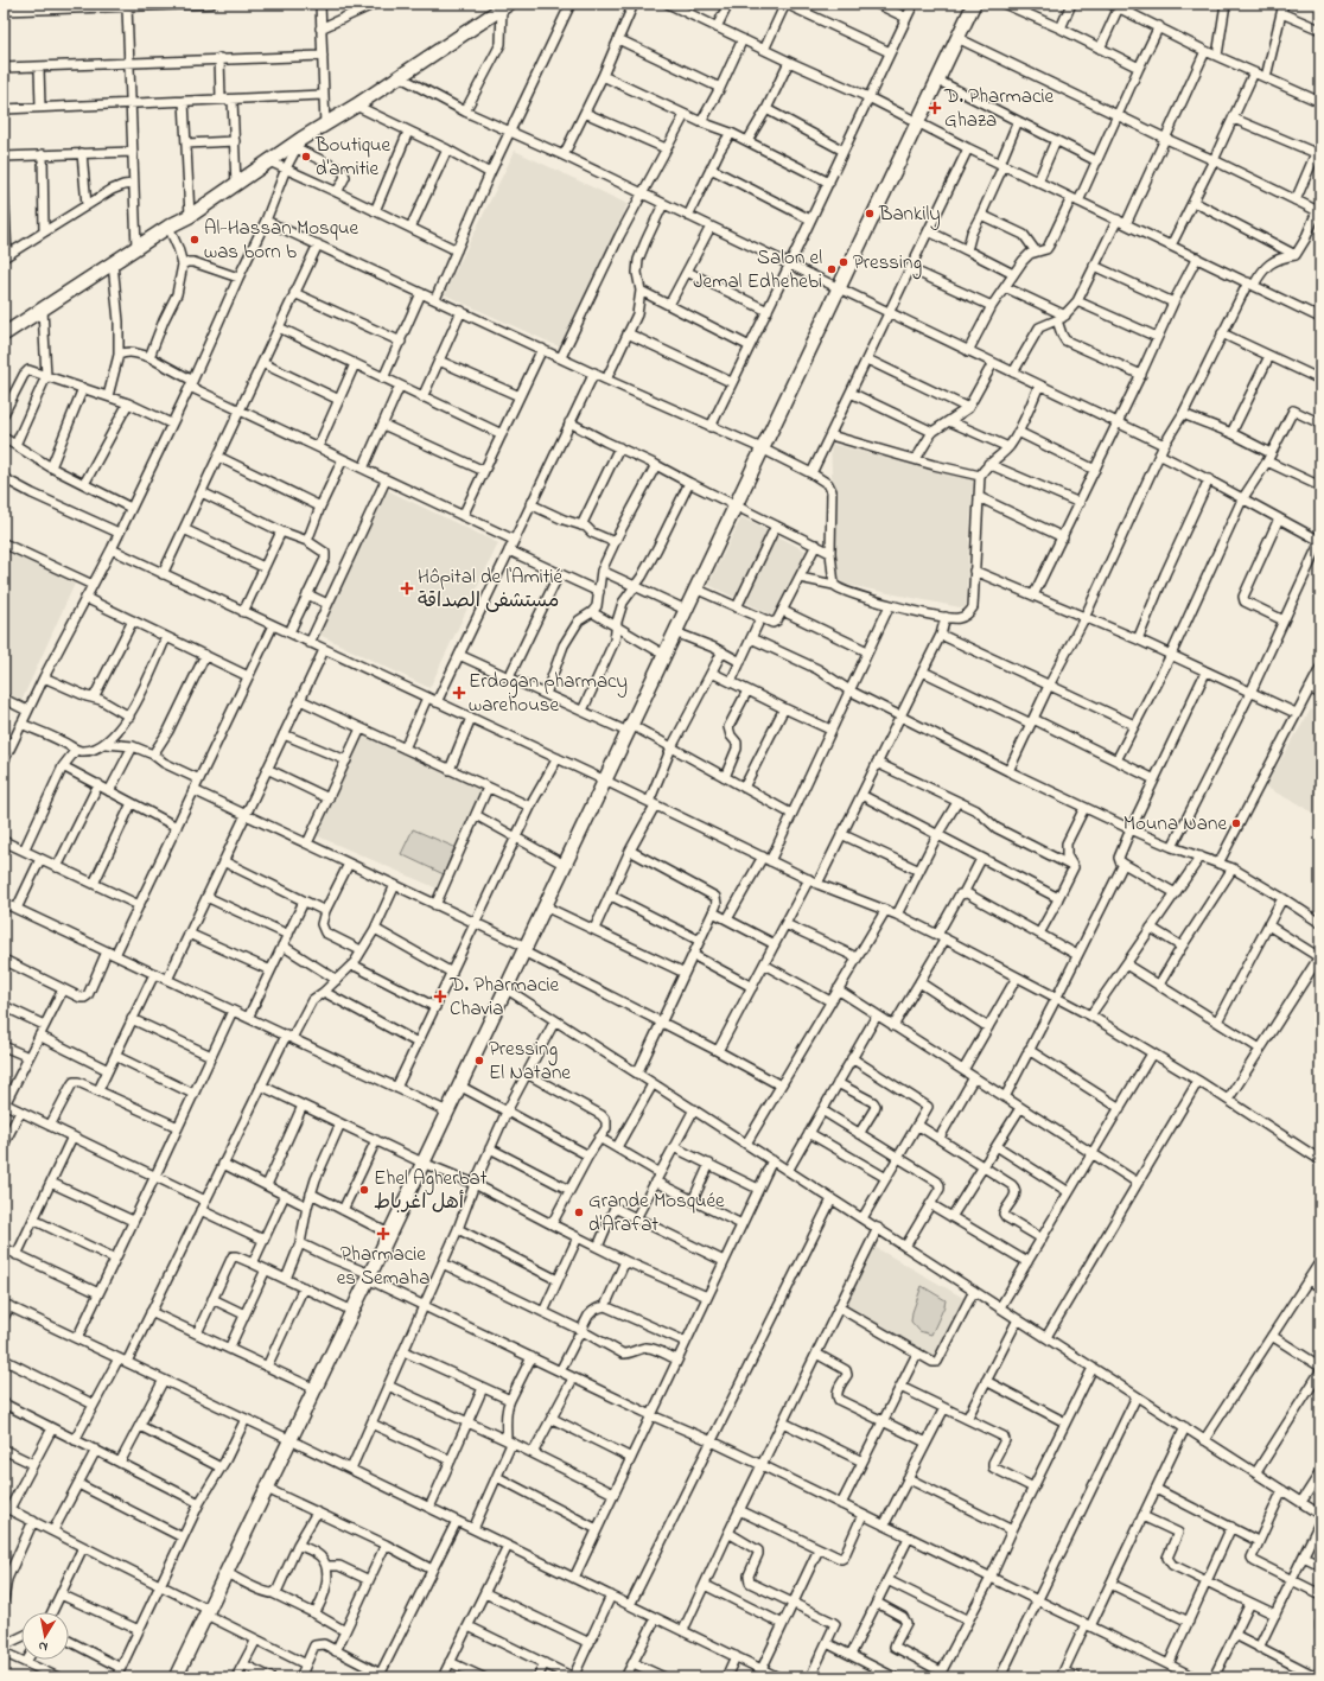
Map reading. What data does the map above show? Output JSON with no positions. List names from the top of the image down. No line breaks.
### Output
{"places":{"health":["D. Pharmacie Ghaza","Hôpital de l'Amitié مستشفى الصداقة","Erdogan pharmacy warehouse","D. Pharmacie Chavia","Pharmacie es Semaha"],"other":["Boutique d'amitie","Bankily","Al-Hassan Mosque was born b","Pressing","Salon el Jemal Edhehebi","Mouna Nane","Pressing El Natane","Ehel Agherbat أهل اغرباط","Grande Mosquée d'Arafat"]},"north":"bottom"}
